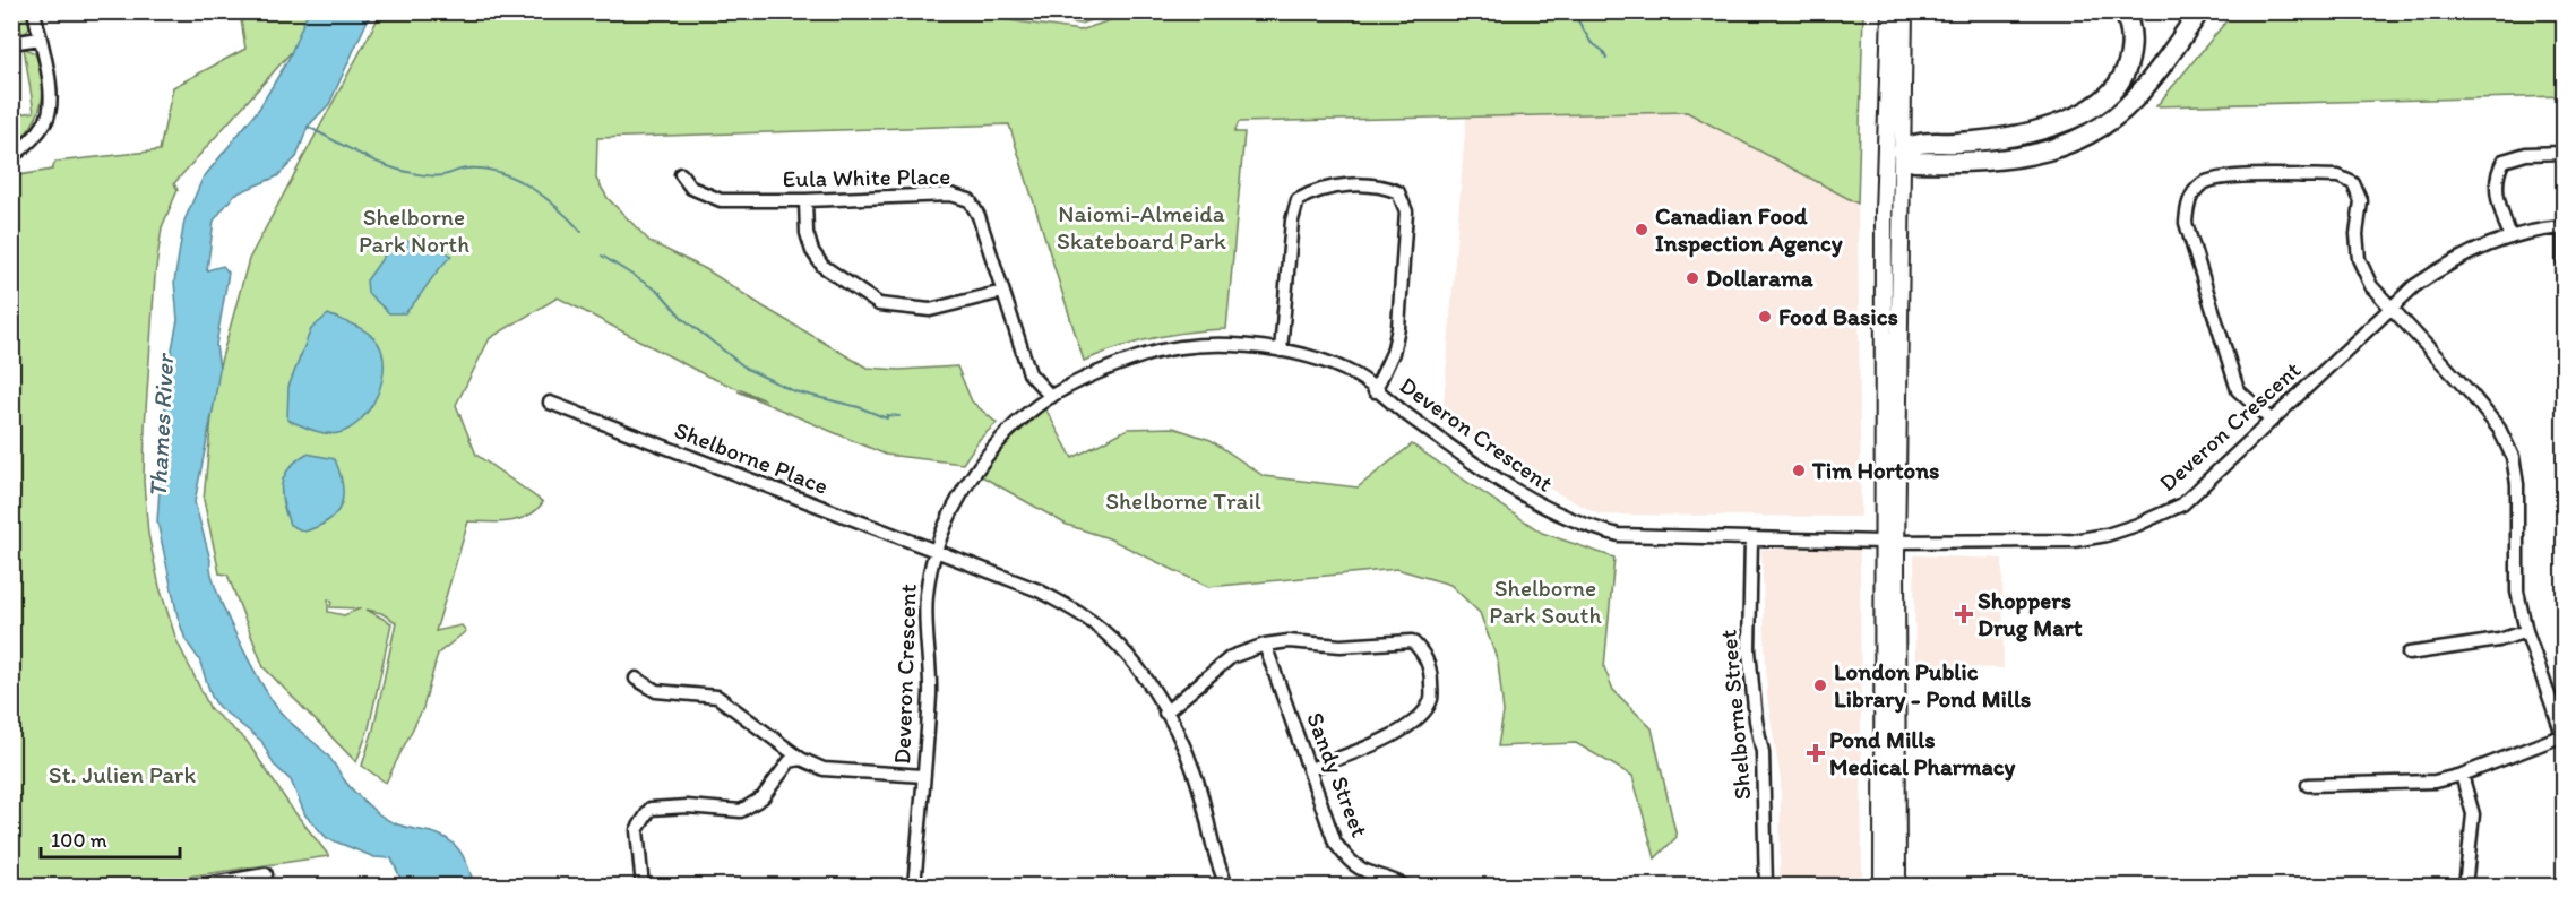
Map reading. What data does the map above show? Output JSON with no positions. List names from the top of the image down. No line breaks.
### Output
{"streets":{"street":["Eula White Place","Deveron Crescent","Shelborne Place","Shelborne Street","Sandy Street"]},"crossings":[["Eula White Place","Deveron Crescent"],["Deveron Crescent","Shelborne Place"],["Deveron Crescent","Shelborne Street"]],"water":["Thames River"],"parks":["Naiomi-Almeida Skateboard Park","Shelborne Park North","Shelborne Trail","Shelborne Park South","St. Julien Park"],"places":{"other":["Canadian Food Inspection Agency","Dollarama","Food Basics","Tim Hortons","London Public Library - Pond Mills"],"health":["Shoppers Drug Mart","Pond Mills Medical Pharmacy"]},"scale_bar":"100 m"}
